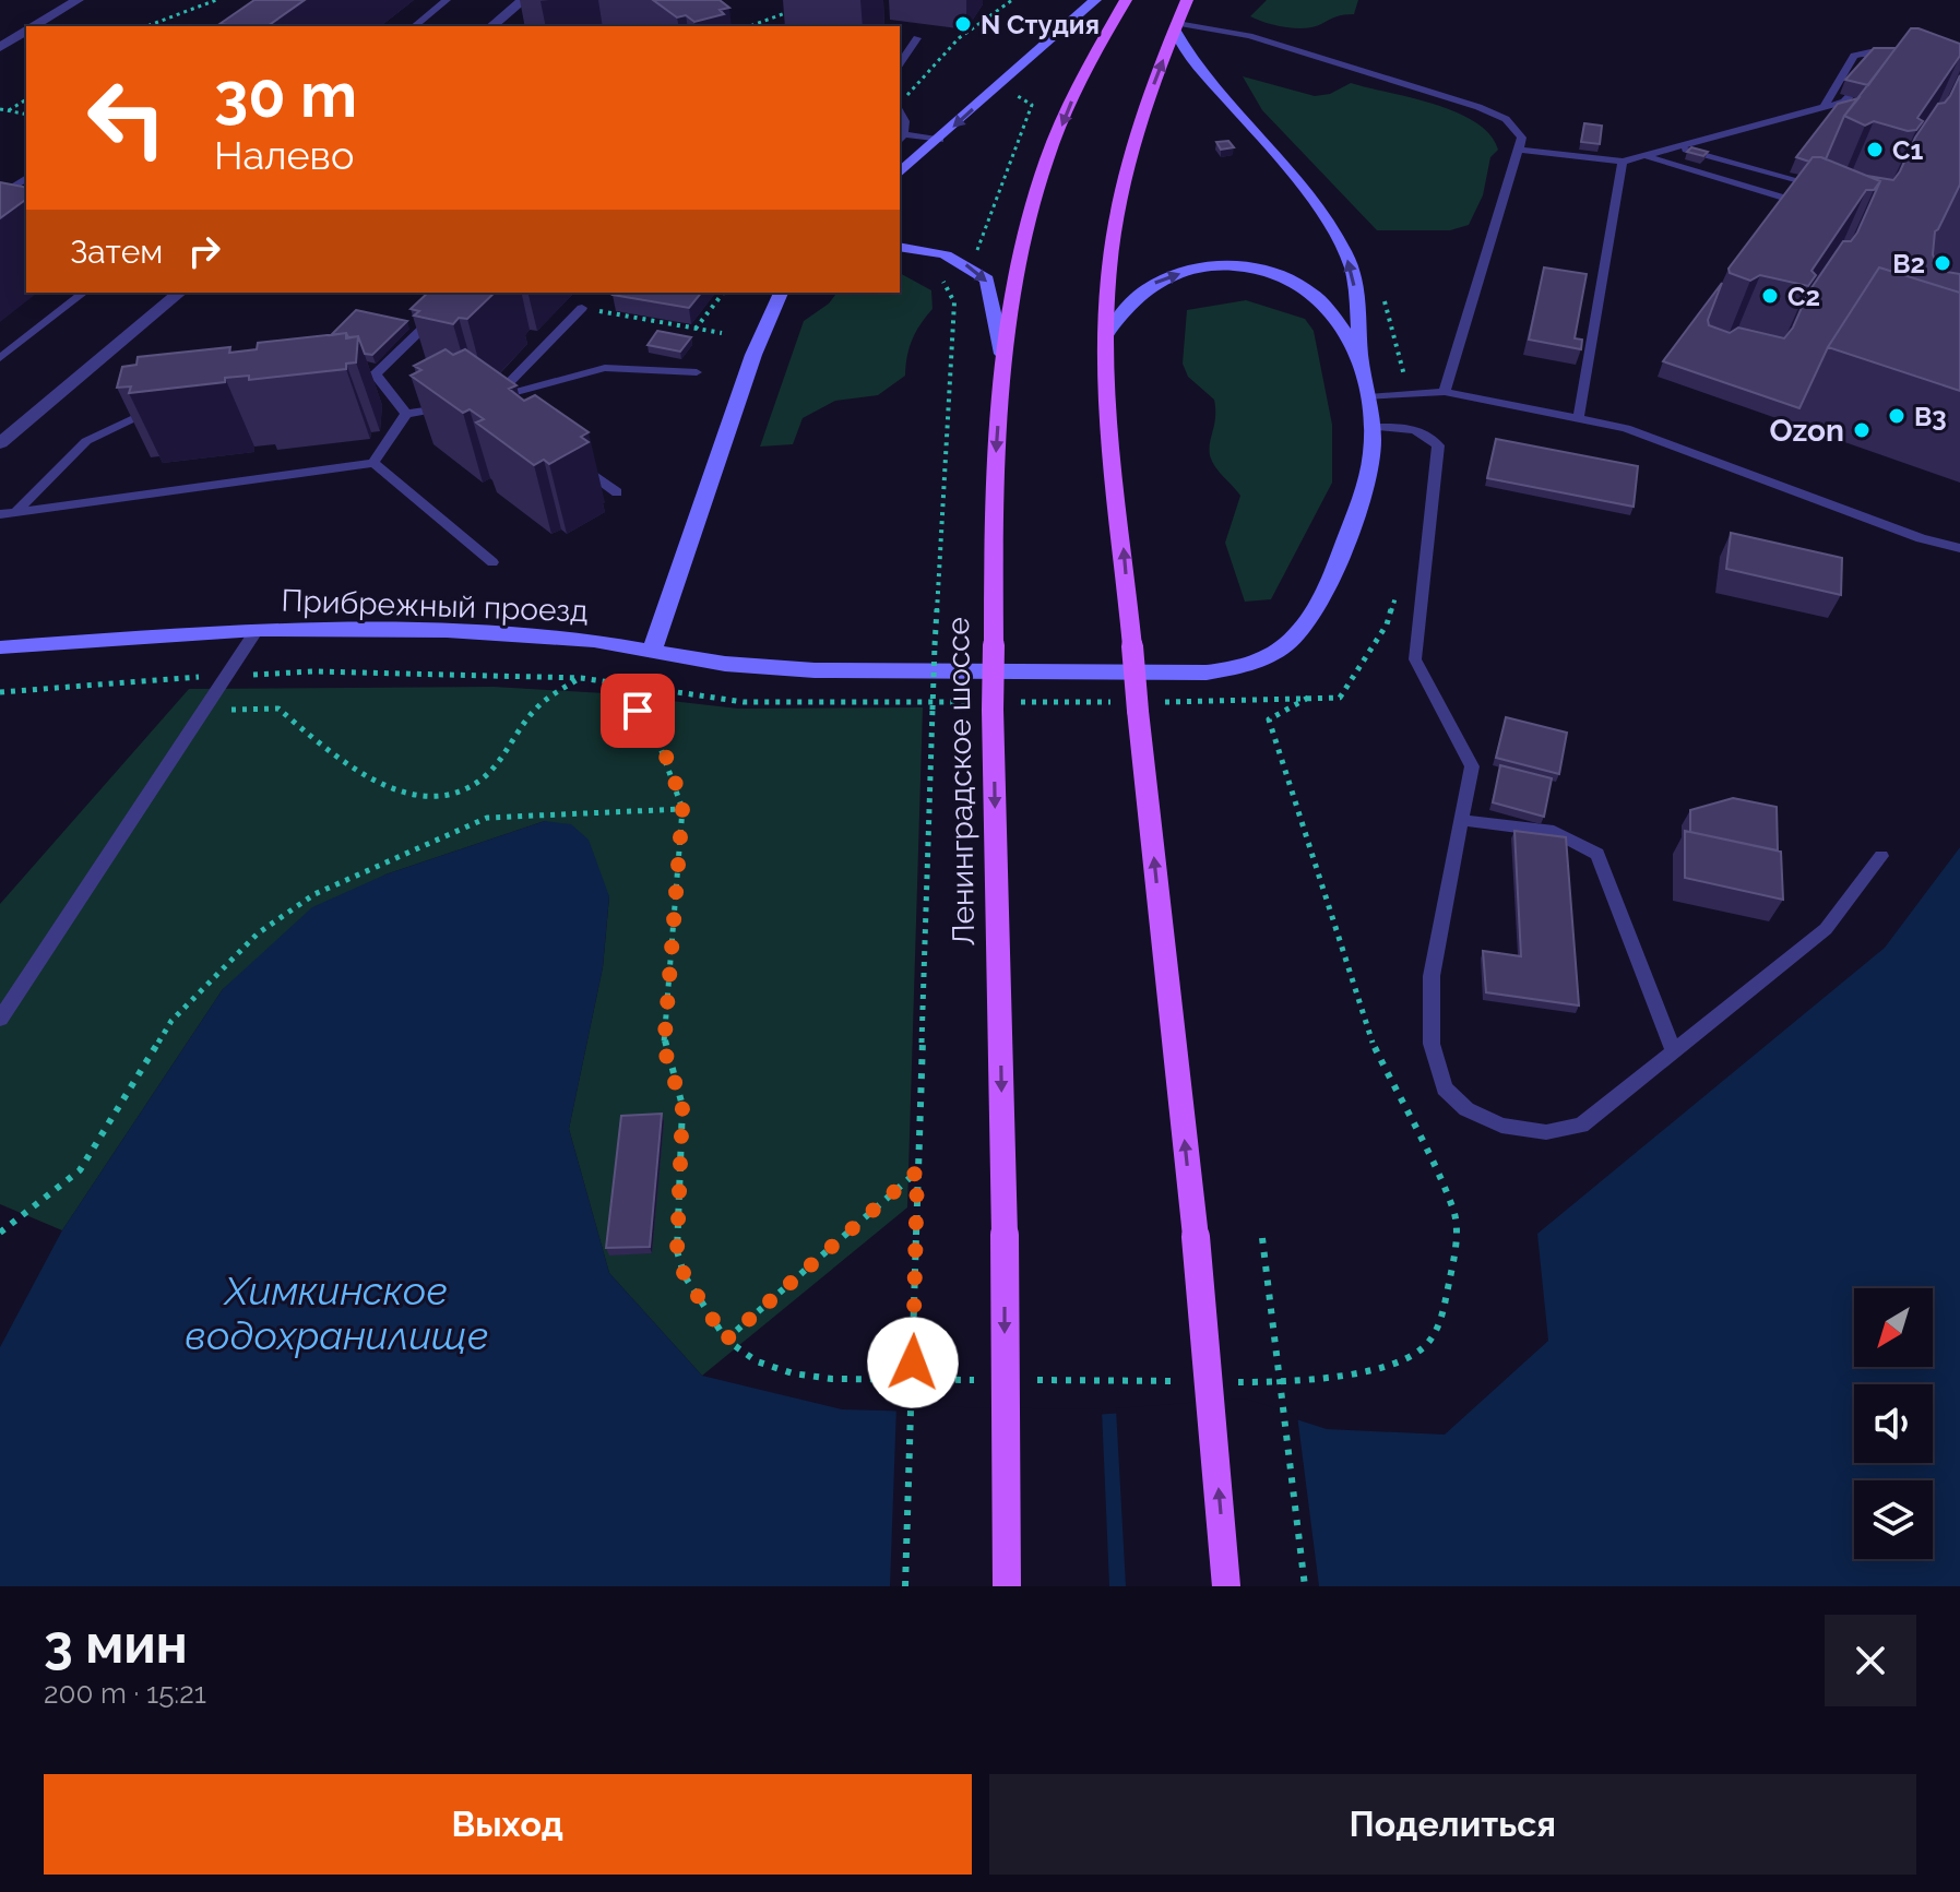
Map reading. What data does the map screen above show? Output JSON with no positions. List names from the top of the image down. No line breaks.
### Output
{"streets":{"main road":["Ленинградское шоссе"],"street":["Прибрежный проезд"]},"water":["Химкинское водохранилище"],"places":["N Студия","C1","B2","C2","B3","Ozon"],"north":"bottom left","page":{"turn":["30 m","Налево"],"then":"Затем","heading":["3 мин","200 m · 15:21"],"buttons":["Выход","Поделиться"]}}
